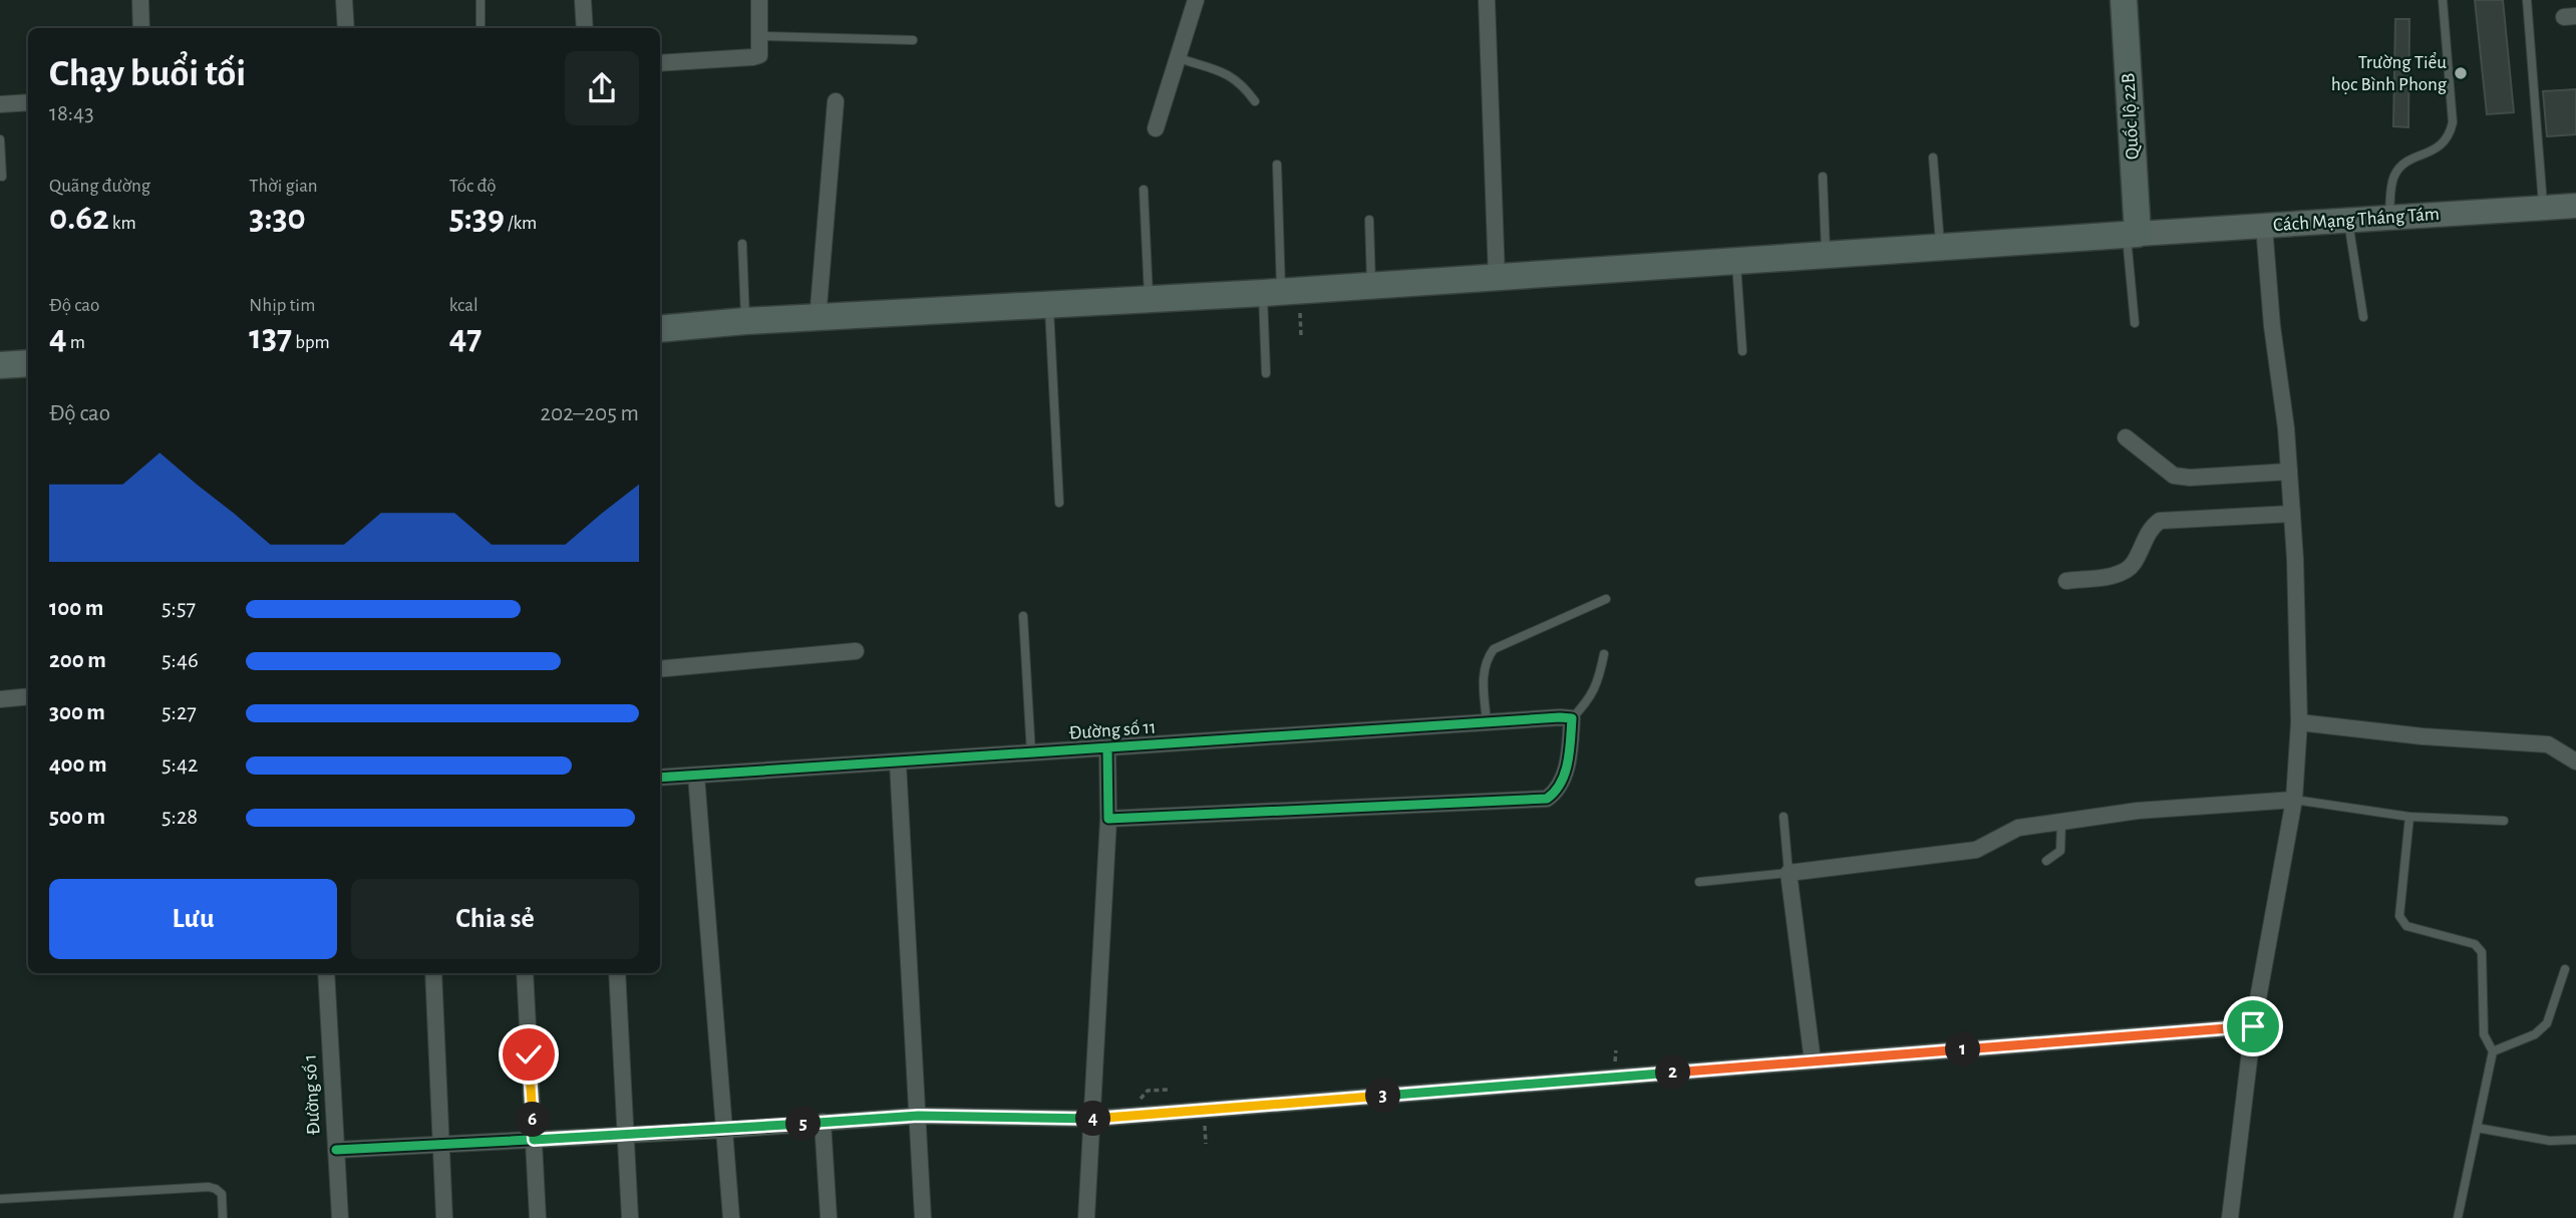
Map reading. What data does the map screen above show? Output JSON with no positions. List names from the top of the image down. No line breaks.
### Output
{"streets":{"highway":["Quốc lộ 22B"],"main road":["Cách Mạng Tháng Tám"],"street":["Đường số 11","Đường số 1"]},"crossings":[["Quốc lộ 22B","Cách Mạng Tháng Tám"]],"places":["Trường Tiểu học Bình Phong"],"page":{"heading":["Chạy buổi tối","18:43"],"stats":[["Quãng đường","0.62 km"],["Thời gian","3:30"],["Tốc độ","5:39 /km"],["Độ cao","4 m"],["Nhịp tim","137 bpm"],["kcal","47"]],"chart":["Độ cao","202–205 m"],"list":[{"name":"100 m","note":"5:57"},{"name":"200 m","note":"5:46"},{"name":"300 m","note":"5:27"},{"name":"400 m","note":"5:42"},{"name":"500 m","note":"5:28"}],"buttons":["Lưu","Chia sẻ"],"pins":["1","2","3","4","6","5"]}}
